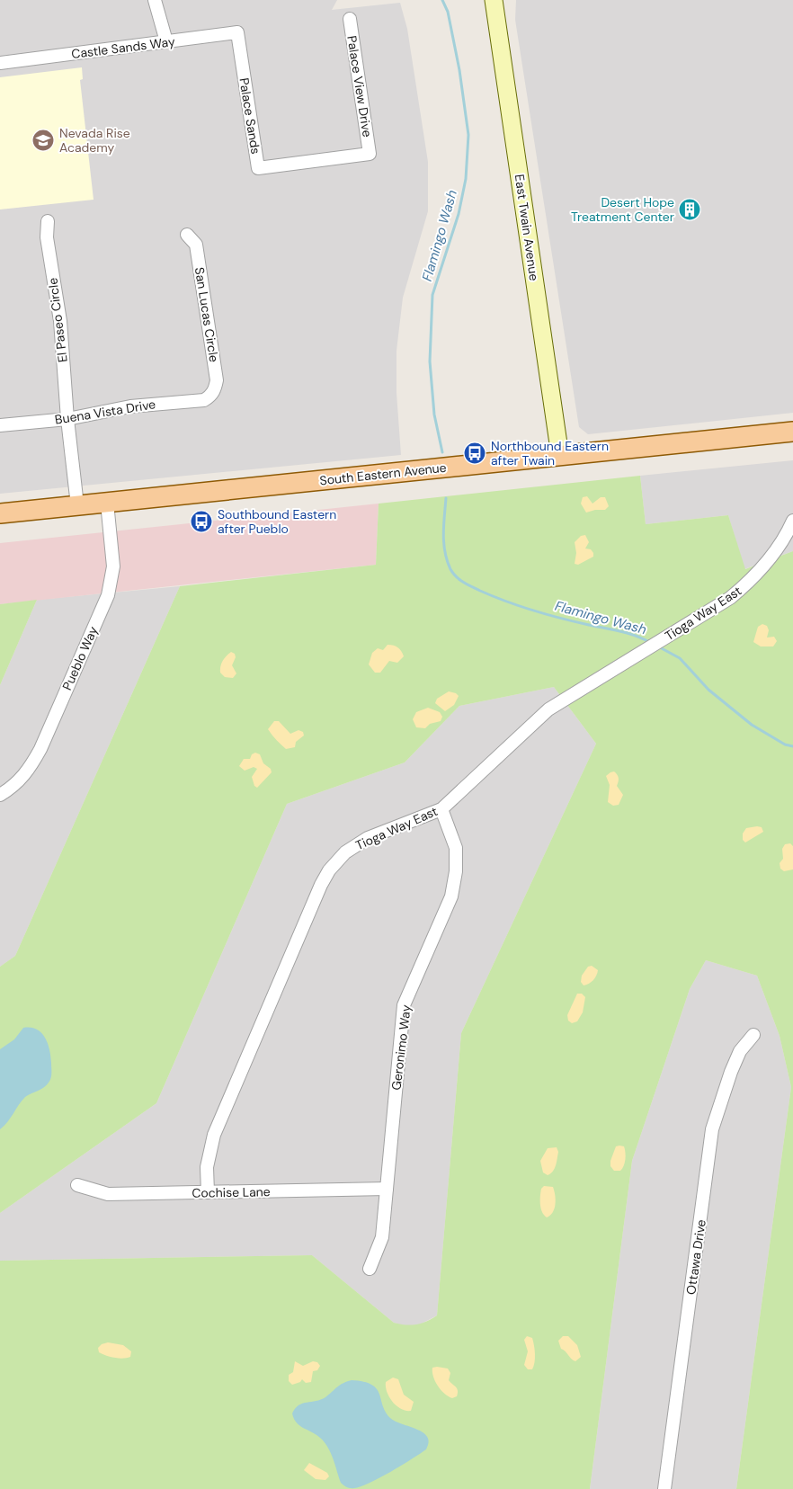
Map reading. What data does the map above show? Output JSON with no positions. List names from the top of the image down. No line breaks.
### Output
{"streets":{"main road":["South Eastern Avenue"],"street":["Castle Sands Way","Palace View Drive","Palace Sands","East Twain Avenue","San Lucas Circle","El Paseo Circle","Buena Vista Drive","Tioga Way East","Pueblo Way","Geronimo Way","Cochise Lane","Ottawa Drive"]},"crossings":[["Castle Sands Way","Palace Sands"],["Palace View Drive","Palace Sands"],["East Twain Avenue","South Eastern Avenue"],["San Lucas Circle","Buena Vista Drive"],["El Paseo Circle","Buena Vista Drive"],["El Paseo Circle","South Eastern Avenue"],["South Eastern Avenue","Pueblo Way"],["Tioga Way East","Geronimo Way"],["Tioga Way East","Cochise Lane"],["Geronimo Way","Cochise Lane"]],"water":["Flamingo Wash"],"places":{"school or university":["Nevada Rise Academy"],"building":["Desert Hope Treatment Center"],"bus stop":["Northbound Eastern after Twain","Southbound Eastern after Pueblo"]}}
